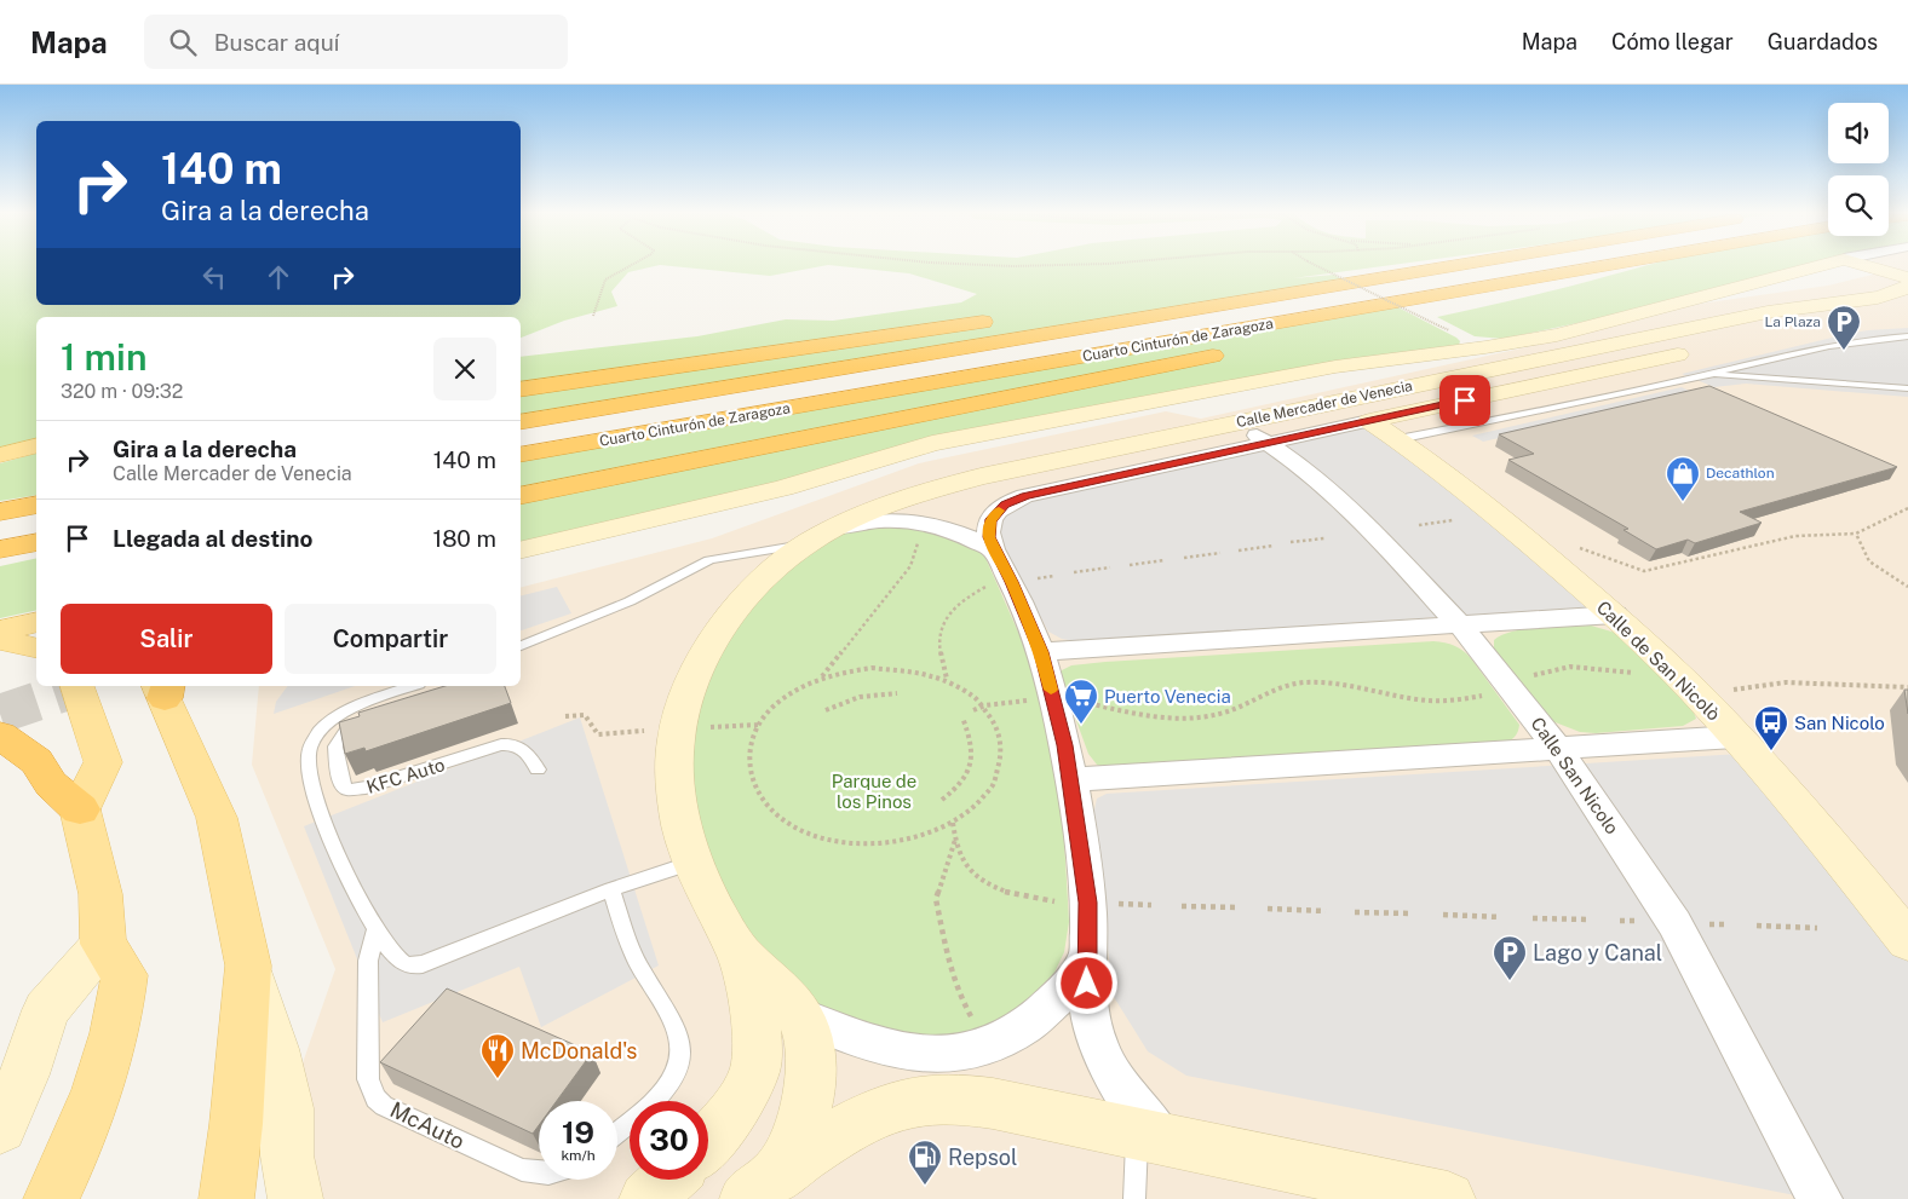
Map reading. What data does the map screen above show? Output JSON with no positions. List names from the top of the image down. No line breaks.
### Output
{"streets":{"highway":["Cuarto Cinturón de Zaragoza"],"street":["Calle Mercader de Venecia","Calle de San Nicolò","Calle San Nicolo"],"lane":["KFC Auto","McAuto"]},"crossings":[["Calle Mercader de Venecia","Calle de San Nicolò"],["Calle Mercader de Venecia","Calle San Nicolo"]],"parks":["Parque de los Pinos"],"places":{"parking":["La Plaza","Lago y Canal"],"shop":["Decathlon"],"supermarket":["Puerto Venecia"],"bus stop":["San Nicolo"],"restaurant":["McDonald's"],"fuel station":["Repsol"]},"page":{"header":"Mapa","search":"Buscar aquí","nav":["Mapa","Cómo llegar","Guardados"],"turn":["140 m","Gira a la derecha"],"heading":["1 min","320 m · 09:32"],"list":[{"name":"Gira a la derecha","note":"Calle Mercader de Venecia","value":"140 m"},{"name":"Llegada al destino","value":"180 m"}],"buttons":["Salir","Compartir"],"speed":"19 km/h","limit":"30"}}
